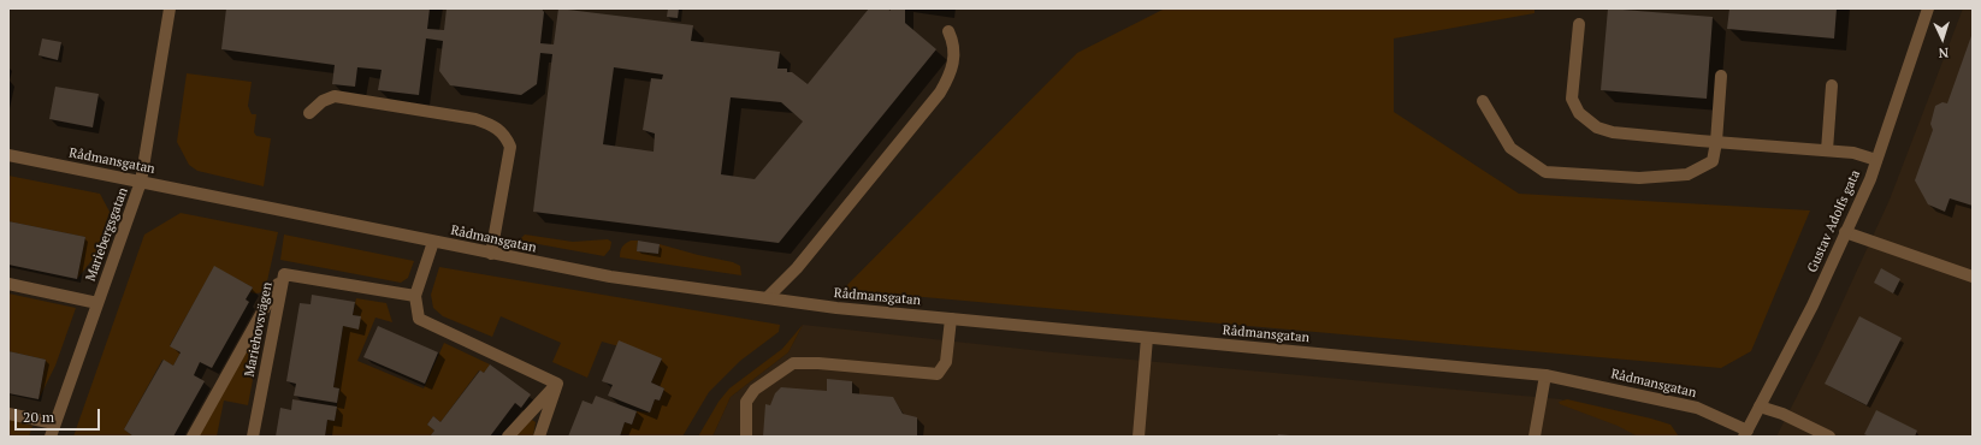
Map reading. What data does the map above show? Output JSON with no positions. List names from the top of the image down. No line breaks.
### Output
{"streets":{"street":["Rådmansgatan","Gustav Adolfs gata","Mariebergsgatan","Mariehovsvägen"]},"crossings":[["Rådmansgatan","Gustav Adolfs gata"],["Rådmansgatan","Mariebergsgatan"]],"scale_bar":"20 m","north":"bottom"}
